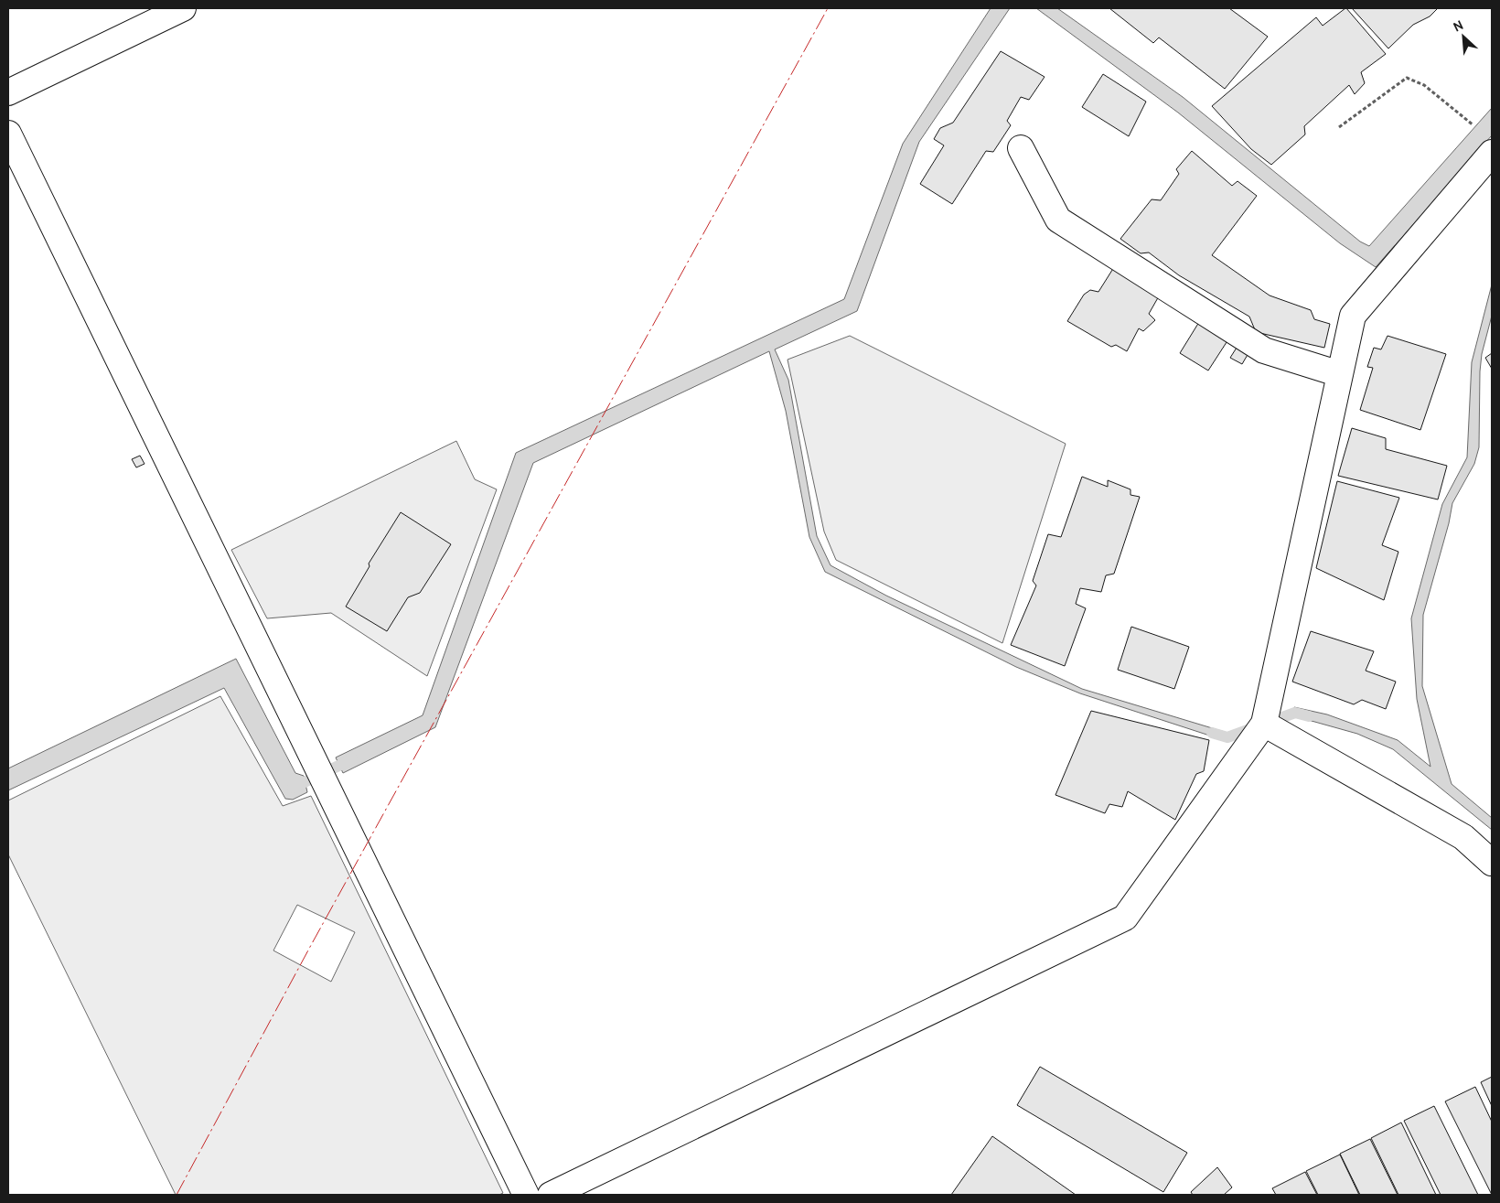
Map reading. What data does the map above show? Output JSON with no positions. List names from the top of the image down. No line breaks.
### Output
{"north":"top left"}
